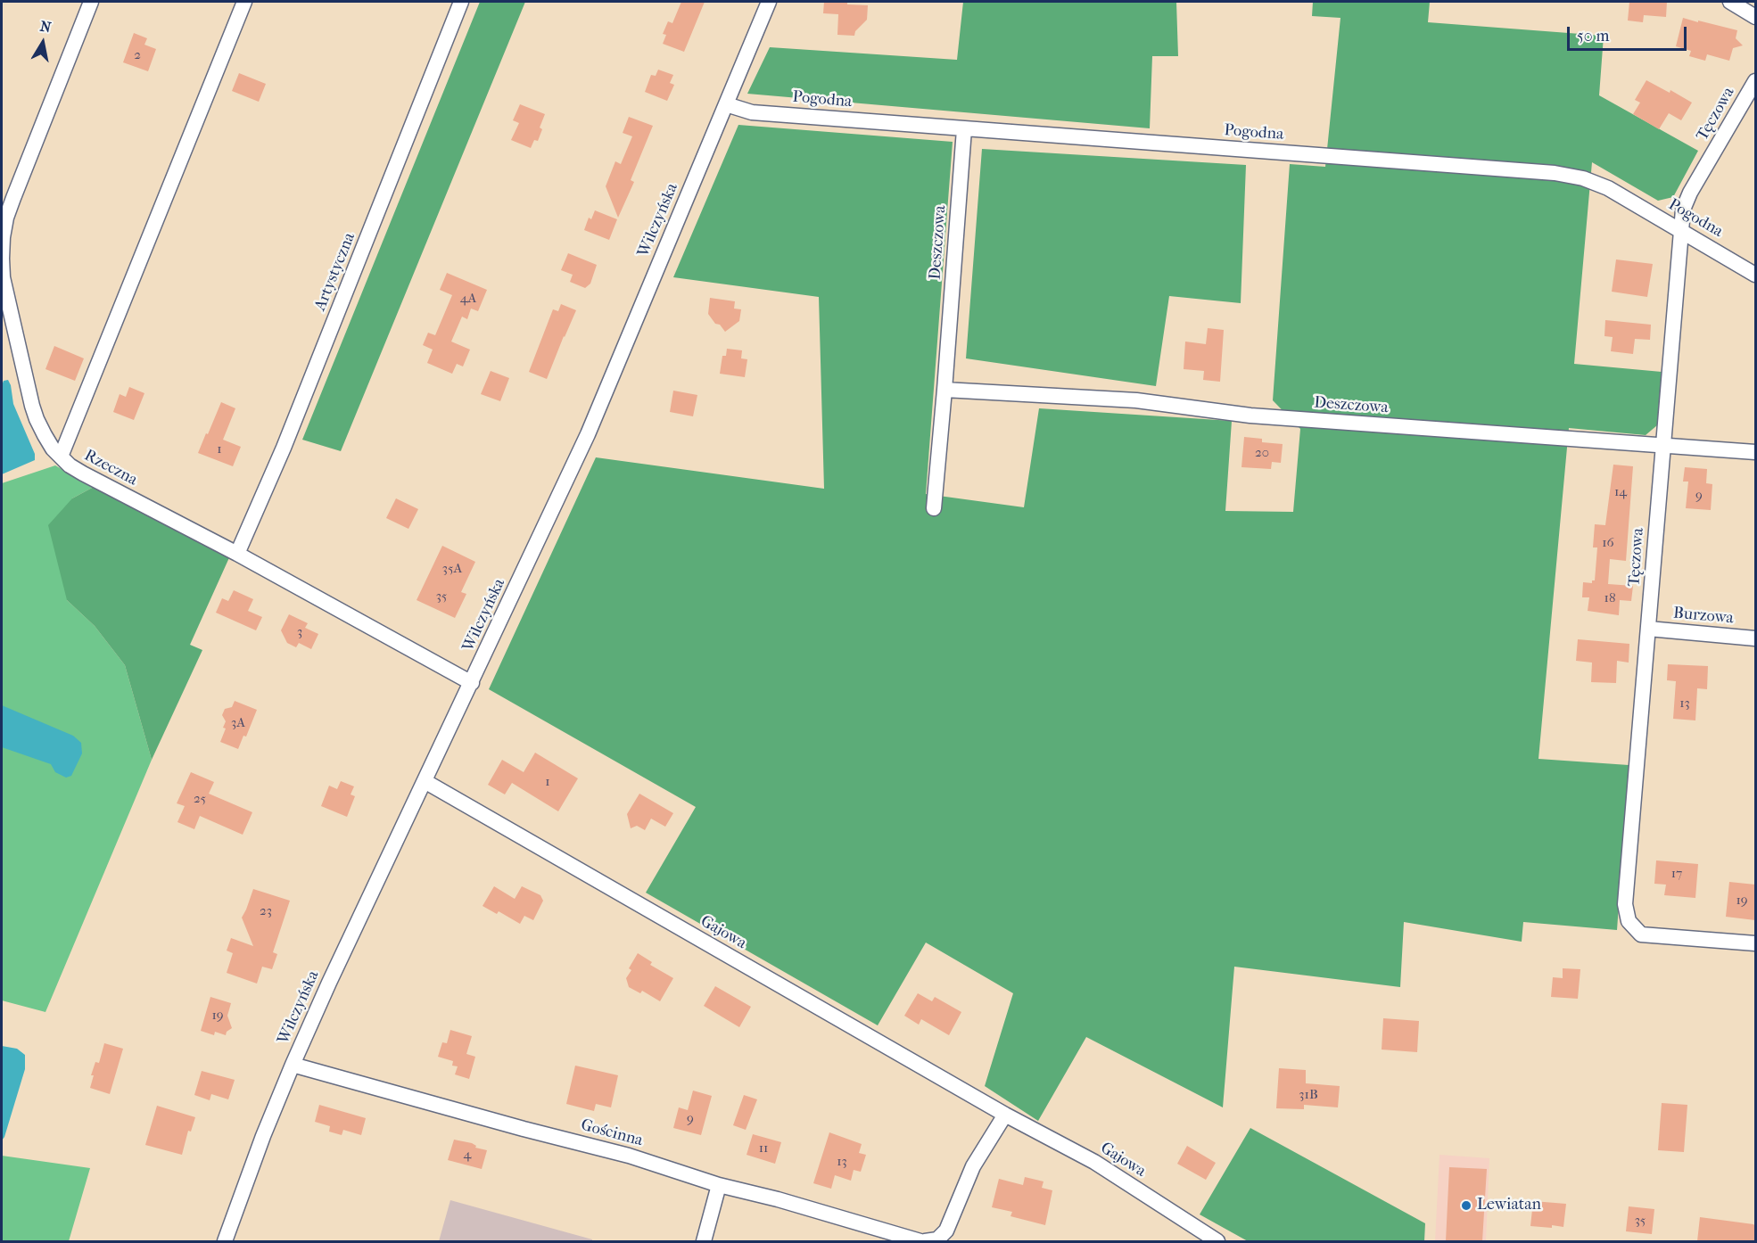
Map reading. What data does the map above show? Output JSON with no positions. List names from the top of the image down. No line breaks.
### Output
{"streets":{"street":["Pogodna","Tęczowa","Wilczyńska","Deszczowa","Artystyczna","Rzeczna","Burzowa","Gajowa","Gościnna"]},"crossings":[["Pogodna","Tęczowa"],["Pogodna","Wilczyńska"],["Pogodna","Deszczowa"],["Tęczowa","Deszczowa"],["Tęczowa","Burzowa"],["Wilczyńska","Rzeczna"],["Wilczyńska","Gajowa"],["Wilczyńska","Gościnna"],["Artystyczna","Rzeczna"]],"places":["Lewiatan"],"house_numbers":["2","4A","1","20","14","9","16","35A","35","18","3","13","3A","1","25","17","19","23","19","31B","9","11","4","13","35"],"scale_bar":"50 m","north":"top"}
